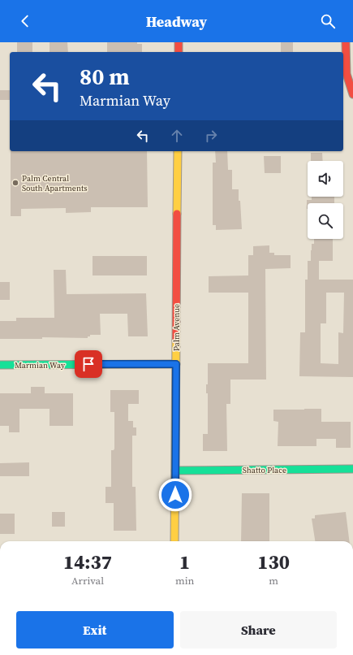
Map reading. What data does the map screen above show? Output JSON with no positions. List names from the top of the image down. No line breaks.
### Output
{"streets":{"street":["Palm Avenue","Marmian Way","Shatto Place"]},"crossings":[["Palm Avenue","Marmian Way"],["Palm Avenue","Shatto Place"]],"places":["Palm Central South Apartments"],"page":{"header":"Headway","turn":["80 m","Marmian Way"],"eta":["14:37","Arrival","1","min","130","m"],"buttons":["Exit","Share"]}}
